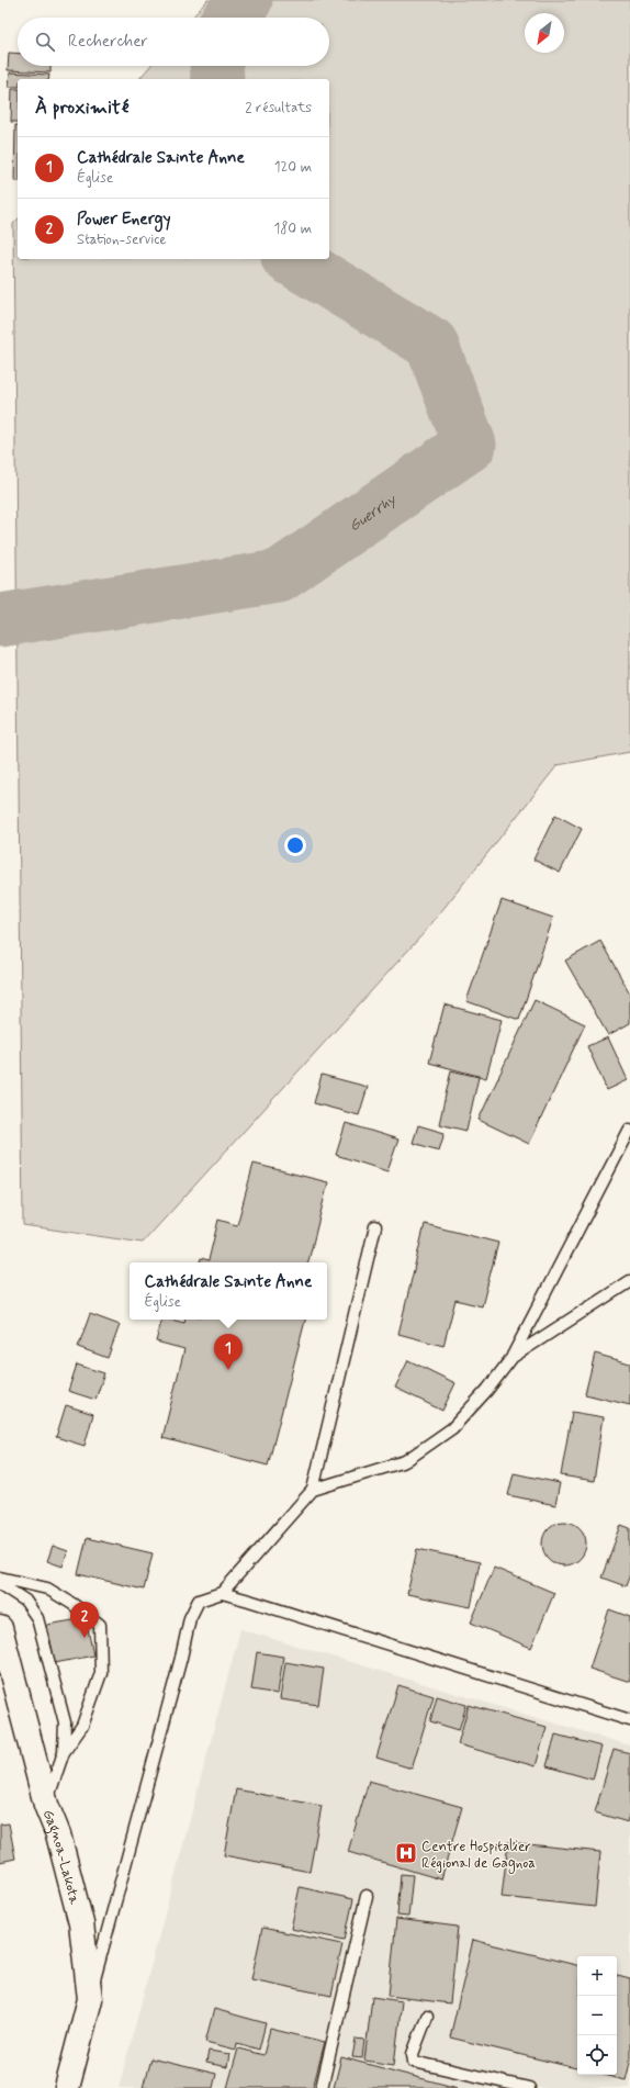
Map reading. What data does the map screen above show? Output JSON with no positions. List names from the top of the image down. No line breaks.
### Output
{"streets":{"main road":["Gagnoa-Lakota"]},"water":["Guerrhy"],"places":{"hospital":["Centre Hospitalier Régional de Gagnoa"]},"north":"bottom left","page":{"search":"Rechercher","heading":["À proximité","2 résultats"],"list":[{"mark":"1","name":"Cathédrale Sainte Anne","note":"Église","value":"120 m"},{"mark":"2","name":"Power Energy","note":"Station-service","value":"180 m"}],"popup":["Cathédrale Sainte Anne","Église"],"pins":["1","2"],"map_buttons":["+","−"]}}
